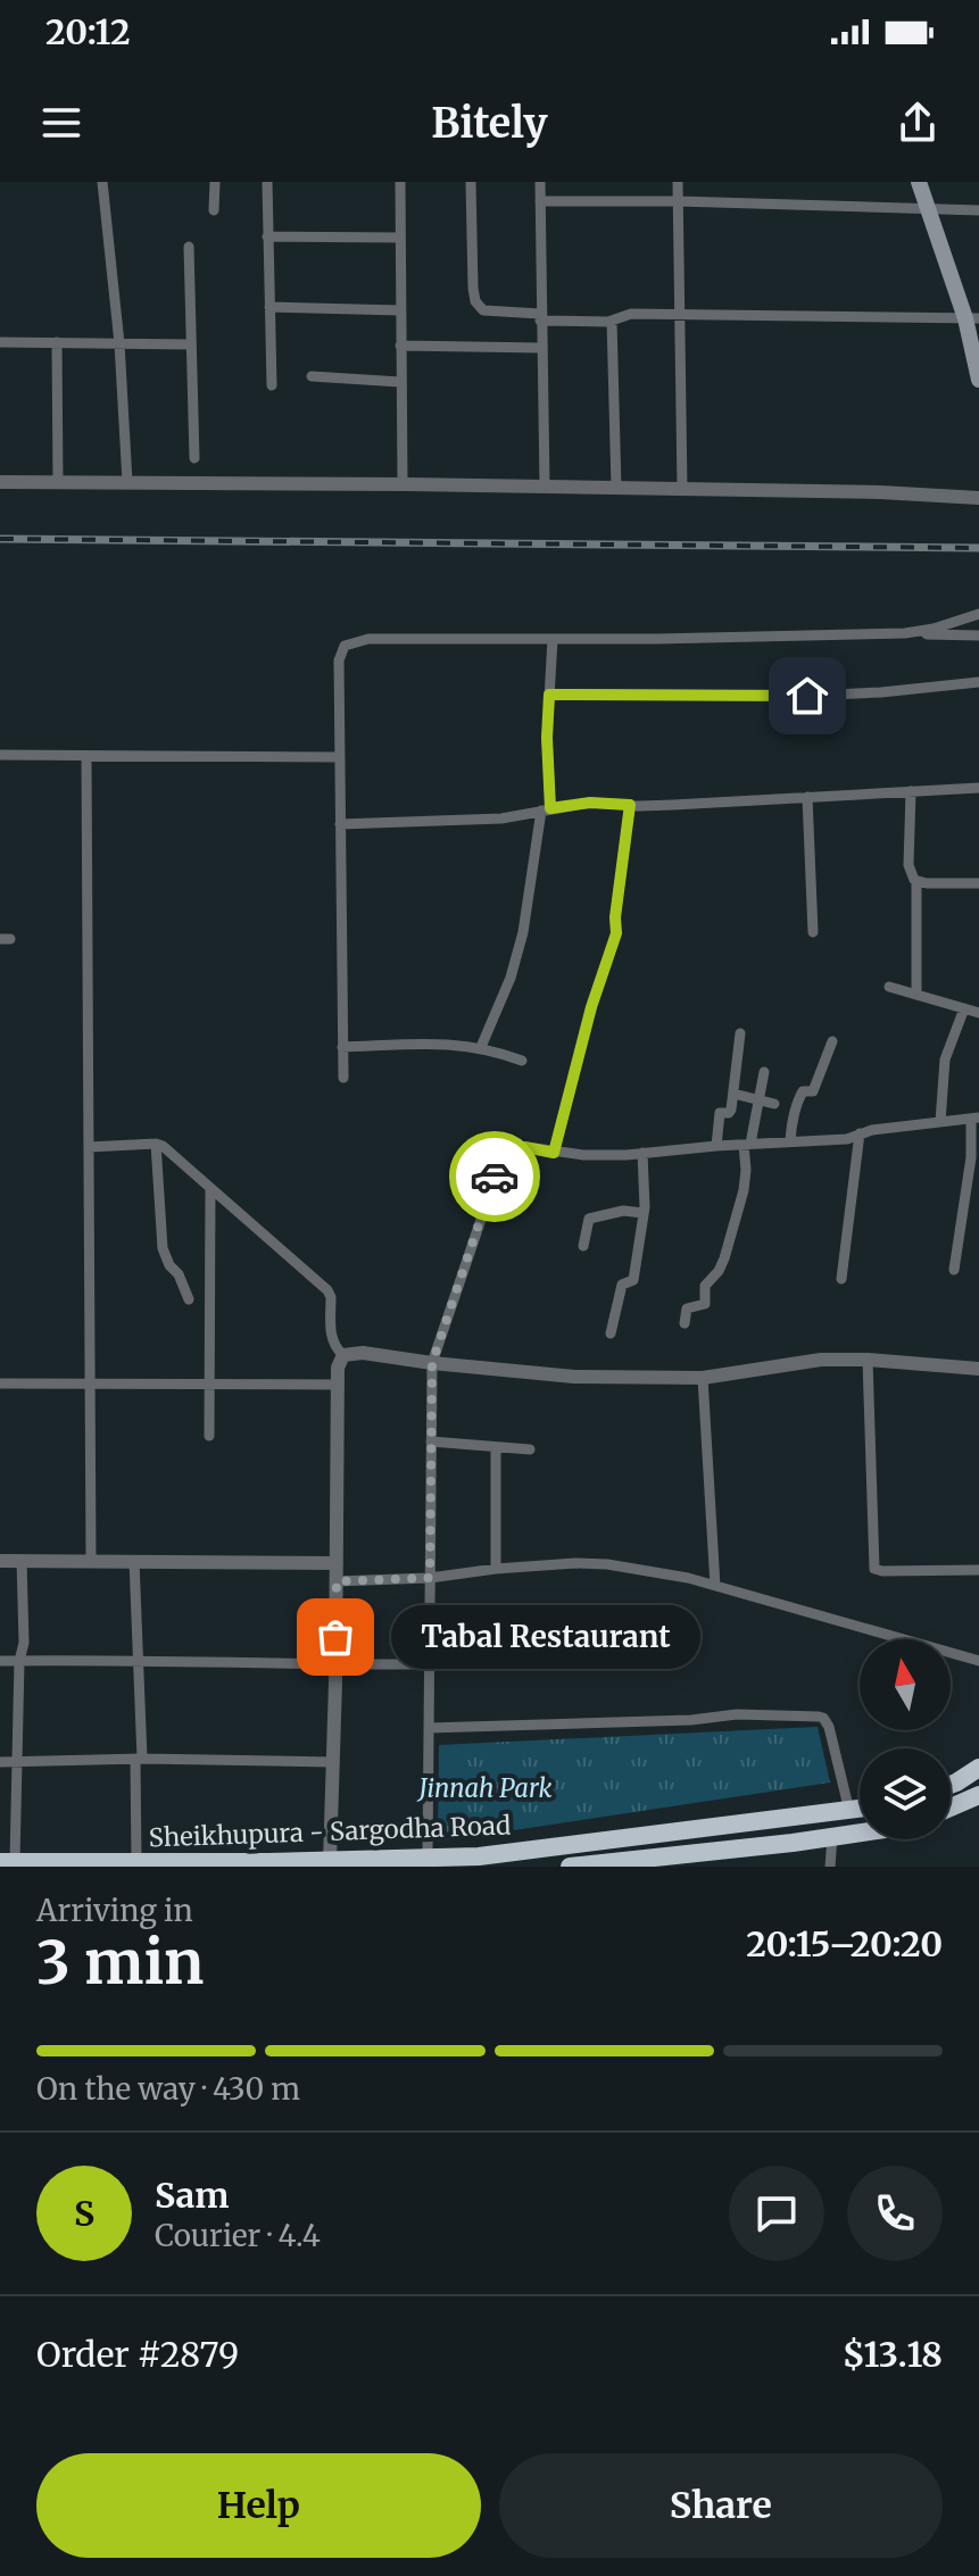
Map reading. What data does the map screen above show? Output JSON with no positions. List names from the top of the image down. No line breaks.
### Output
{"streets":{"highway":["Sheikhupura - Sargodha Road"]},"parks":["Jinnah Park"],"places":["Tabal Restaurant"],"north":"top","page":{"status":"20:12","header":"Bitely","bubble":"Tabal Restaurant","heading":["3 min","Arriving in","20:15–20:20"],"panel":["Sam","Courier · 4.4","Order #2879","$13.18"],"bar":"On the way · 430 m","round":"S","buttons":["Help","Share"]}}
